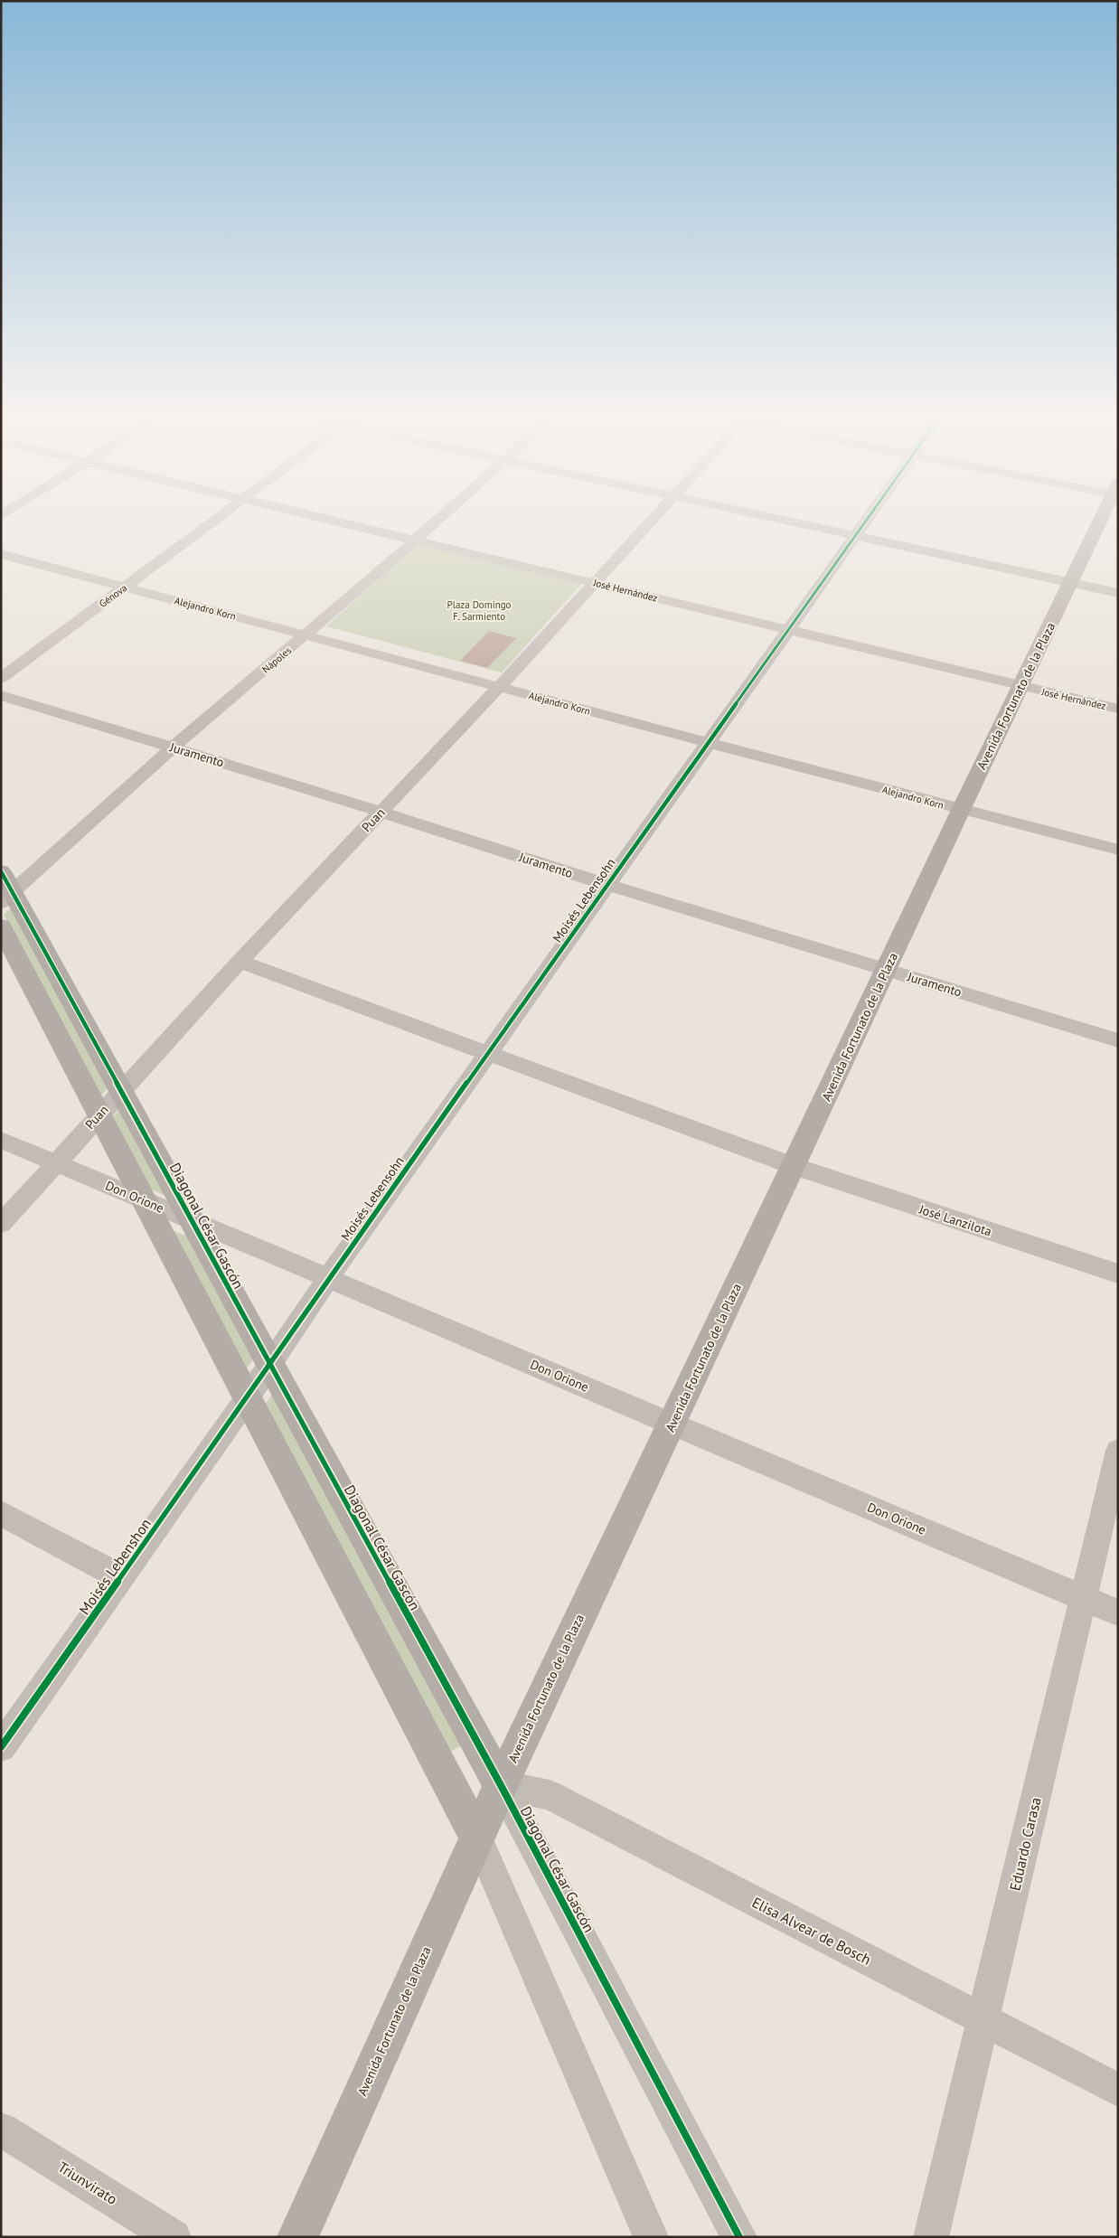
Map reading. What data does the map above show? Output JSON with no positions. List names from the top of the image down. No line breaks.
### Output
{"streets":{"main road":["Avenida Fortunato de la Plaza","Diagonal César Gascón"],"street":["José Hernández","Génova","Alejandro Korn","Nápoles","Juramento","Puan","Moisés Lebensohn","Don Orione","José Lanzilota","Moisés Lebenshon","Eduardo Carasa","Elisa Alvear de Bosch","Triunvirato"]},"crossings":[["José Hernández","Nápoles"],["José Hernández","Avenida Fortunato de la Plaza"],["José Hernández","Puan"],["José Hernández","Moisés Lebensohn"],["Génova","Alejandro Korn"],["Alejandro Korn","Nápoles"],["Alejandro Korn","Avenida Fortunato de la Plaza"],["Alejandro Korn","Puan"],["Alejandro Korn","Moisés Lebensohn"],["Nápoles","Juramento"],["Nápoles","Diagonal César Gascón"],["Avenida Fortunato de la Plaza","Juramento"],["Avenida Fortunato de la Plaza","Don Orione"],["Avenida Fortunato de la Plaza","José Lanzilota"],["Avenida Fortunato de la Plaza","Diagonal César Gascón"],["Avenida Fortunato de la Plaza","Elisa Alvear de Bosch"],["Juramento","Puan"],["Juramento","Moisés Lebensohn"],["Puan","Don Orione"],["Puan","José Lanzilota"],["Puan","Diagonal César Gascón"],["Moisés Lebensohn","Don Orione"],["Moisés Lebensohn","José Lanzilota"],["Moisés Lebensohn","Diagonal César Gascón"],["Moisés Lebensohn","Moisés Lebenshon"],["Don Orione","Diagonal César Gascón"],["Don Orione","Eduardo Carasa"],["Diagonal César Gascón","Elisa Alvear de Bosch"],["Eduardo Carasa","Elisa Alvear de Bosch"]],"parks":["Plaza Domingo F. Sarmiento"]}
